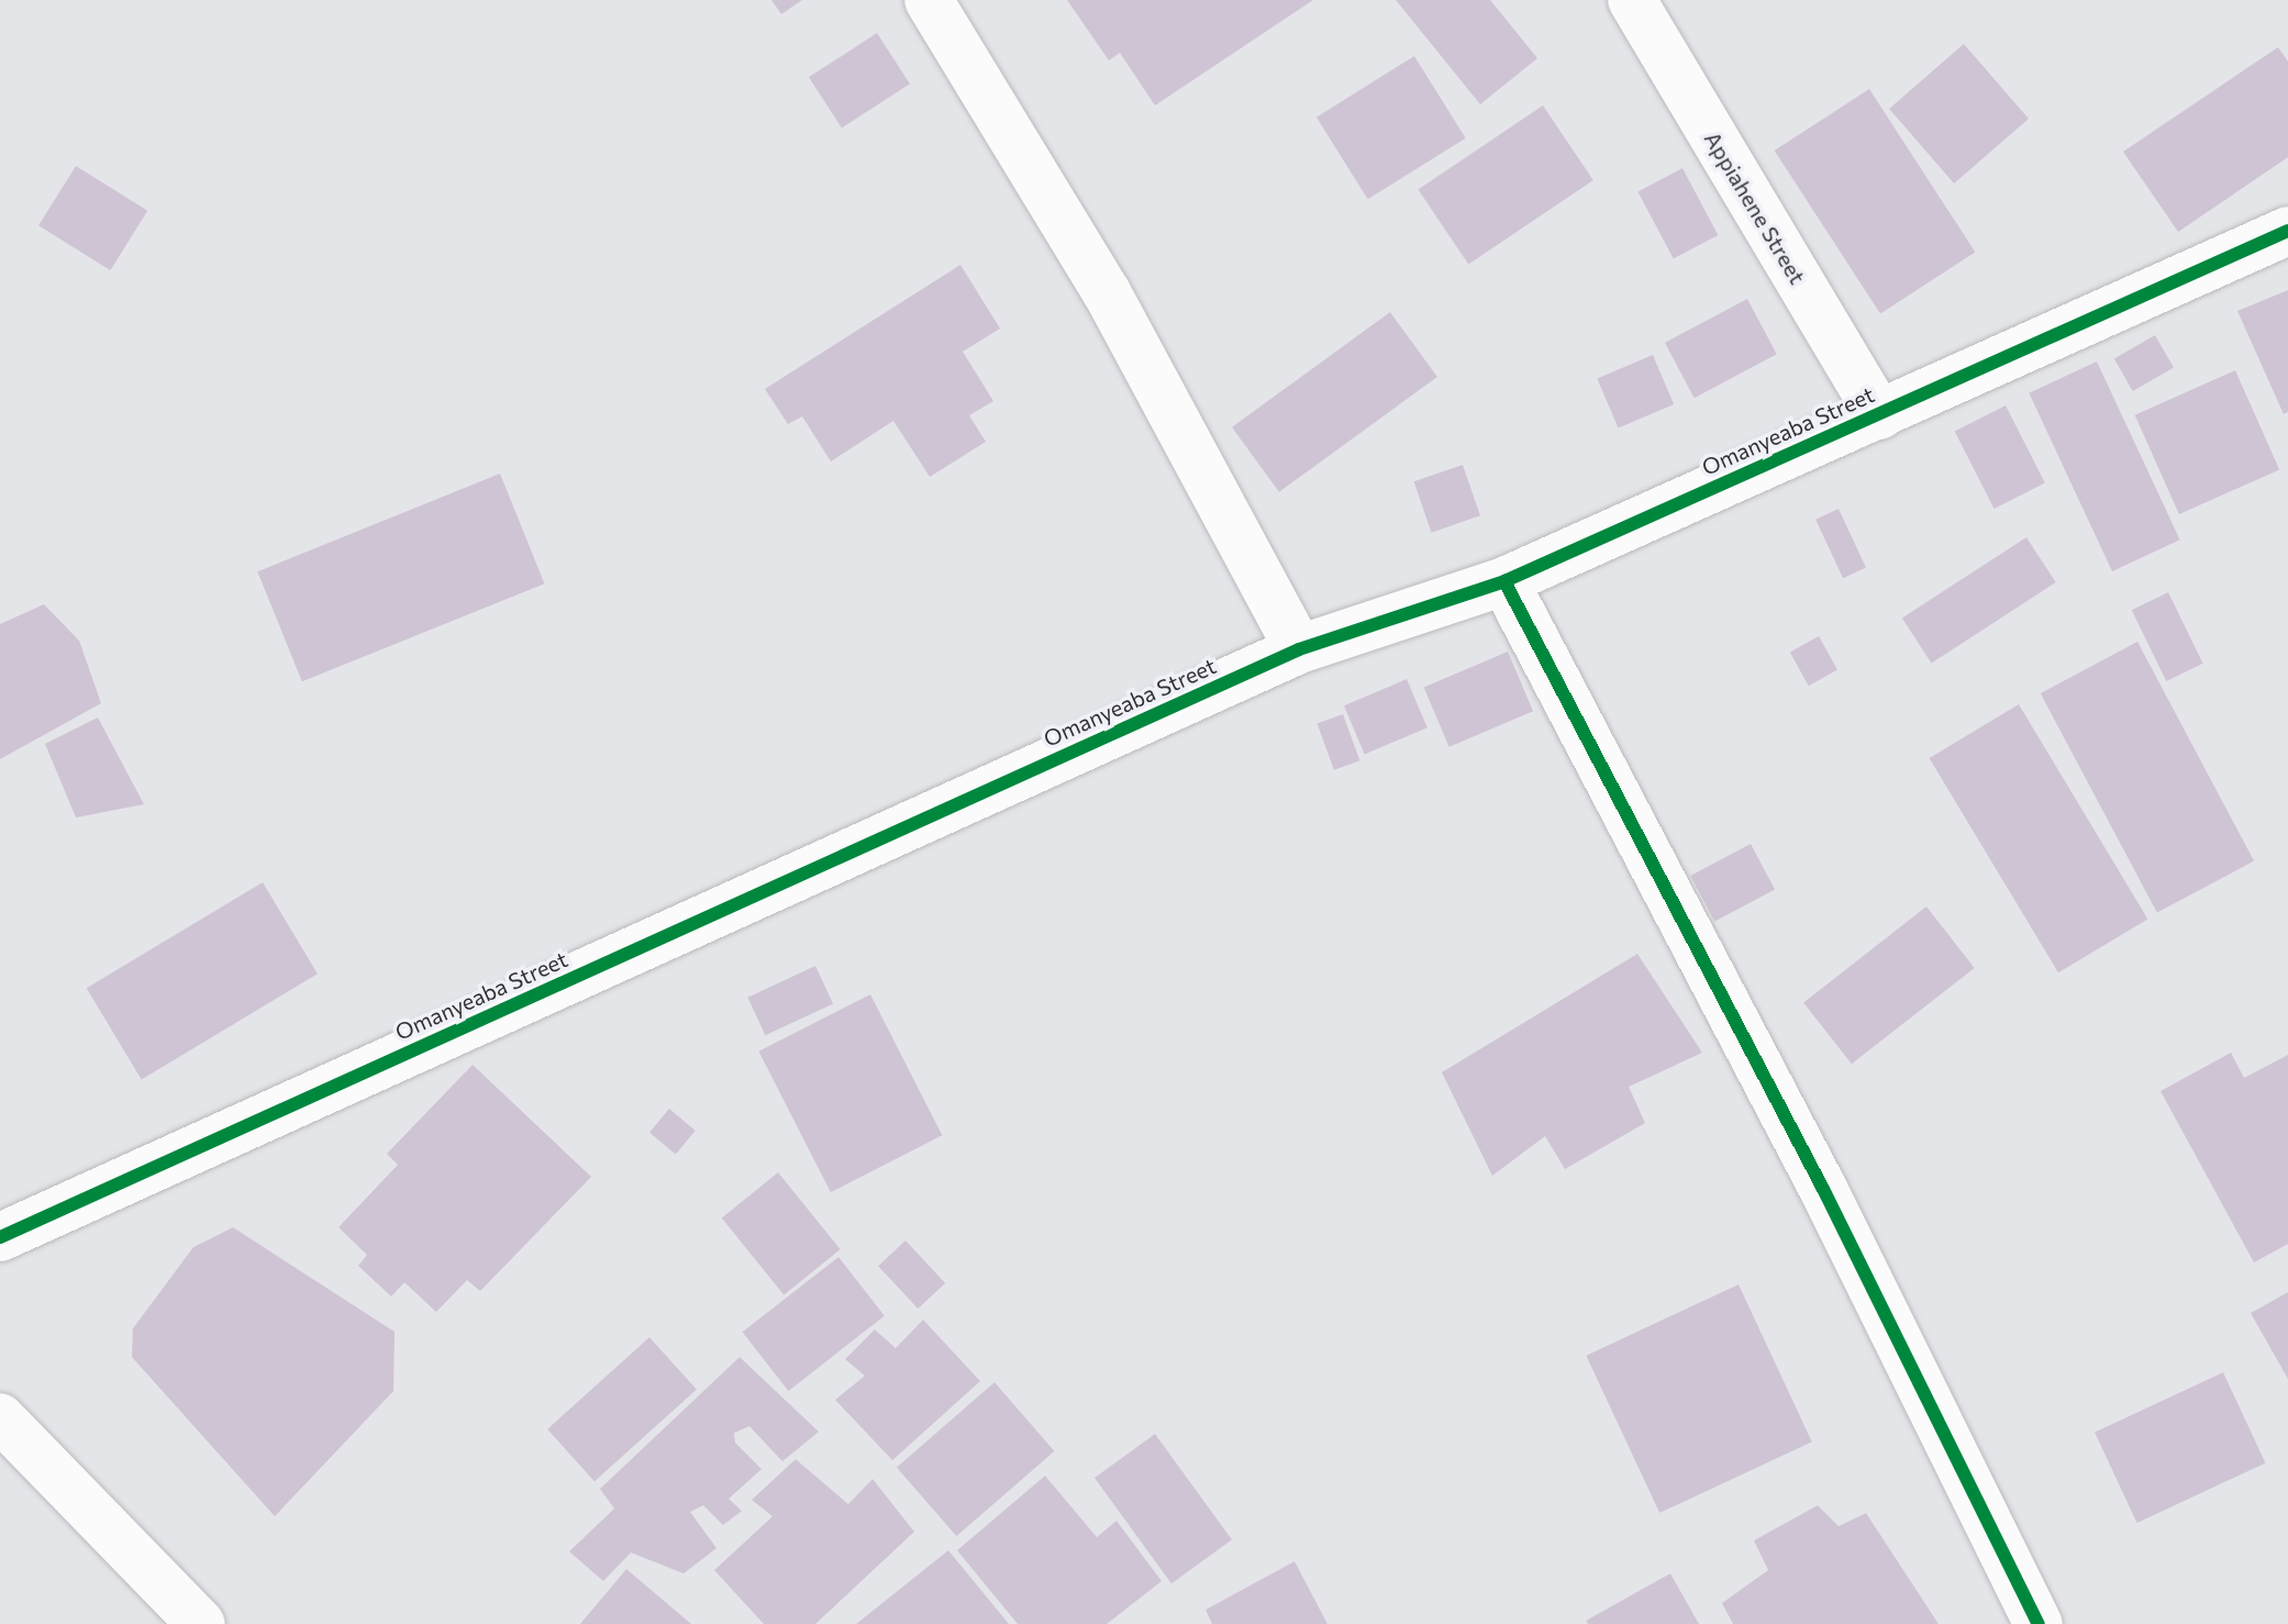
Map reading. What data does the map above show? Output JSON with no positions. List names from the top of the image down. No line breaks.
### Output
{"streets":{"street":["Appiahene Street","Omanyeaba Street"]},"crossings":[["Appiahene Street","Omanyeaba Street"]]}
